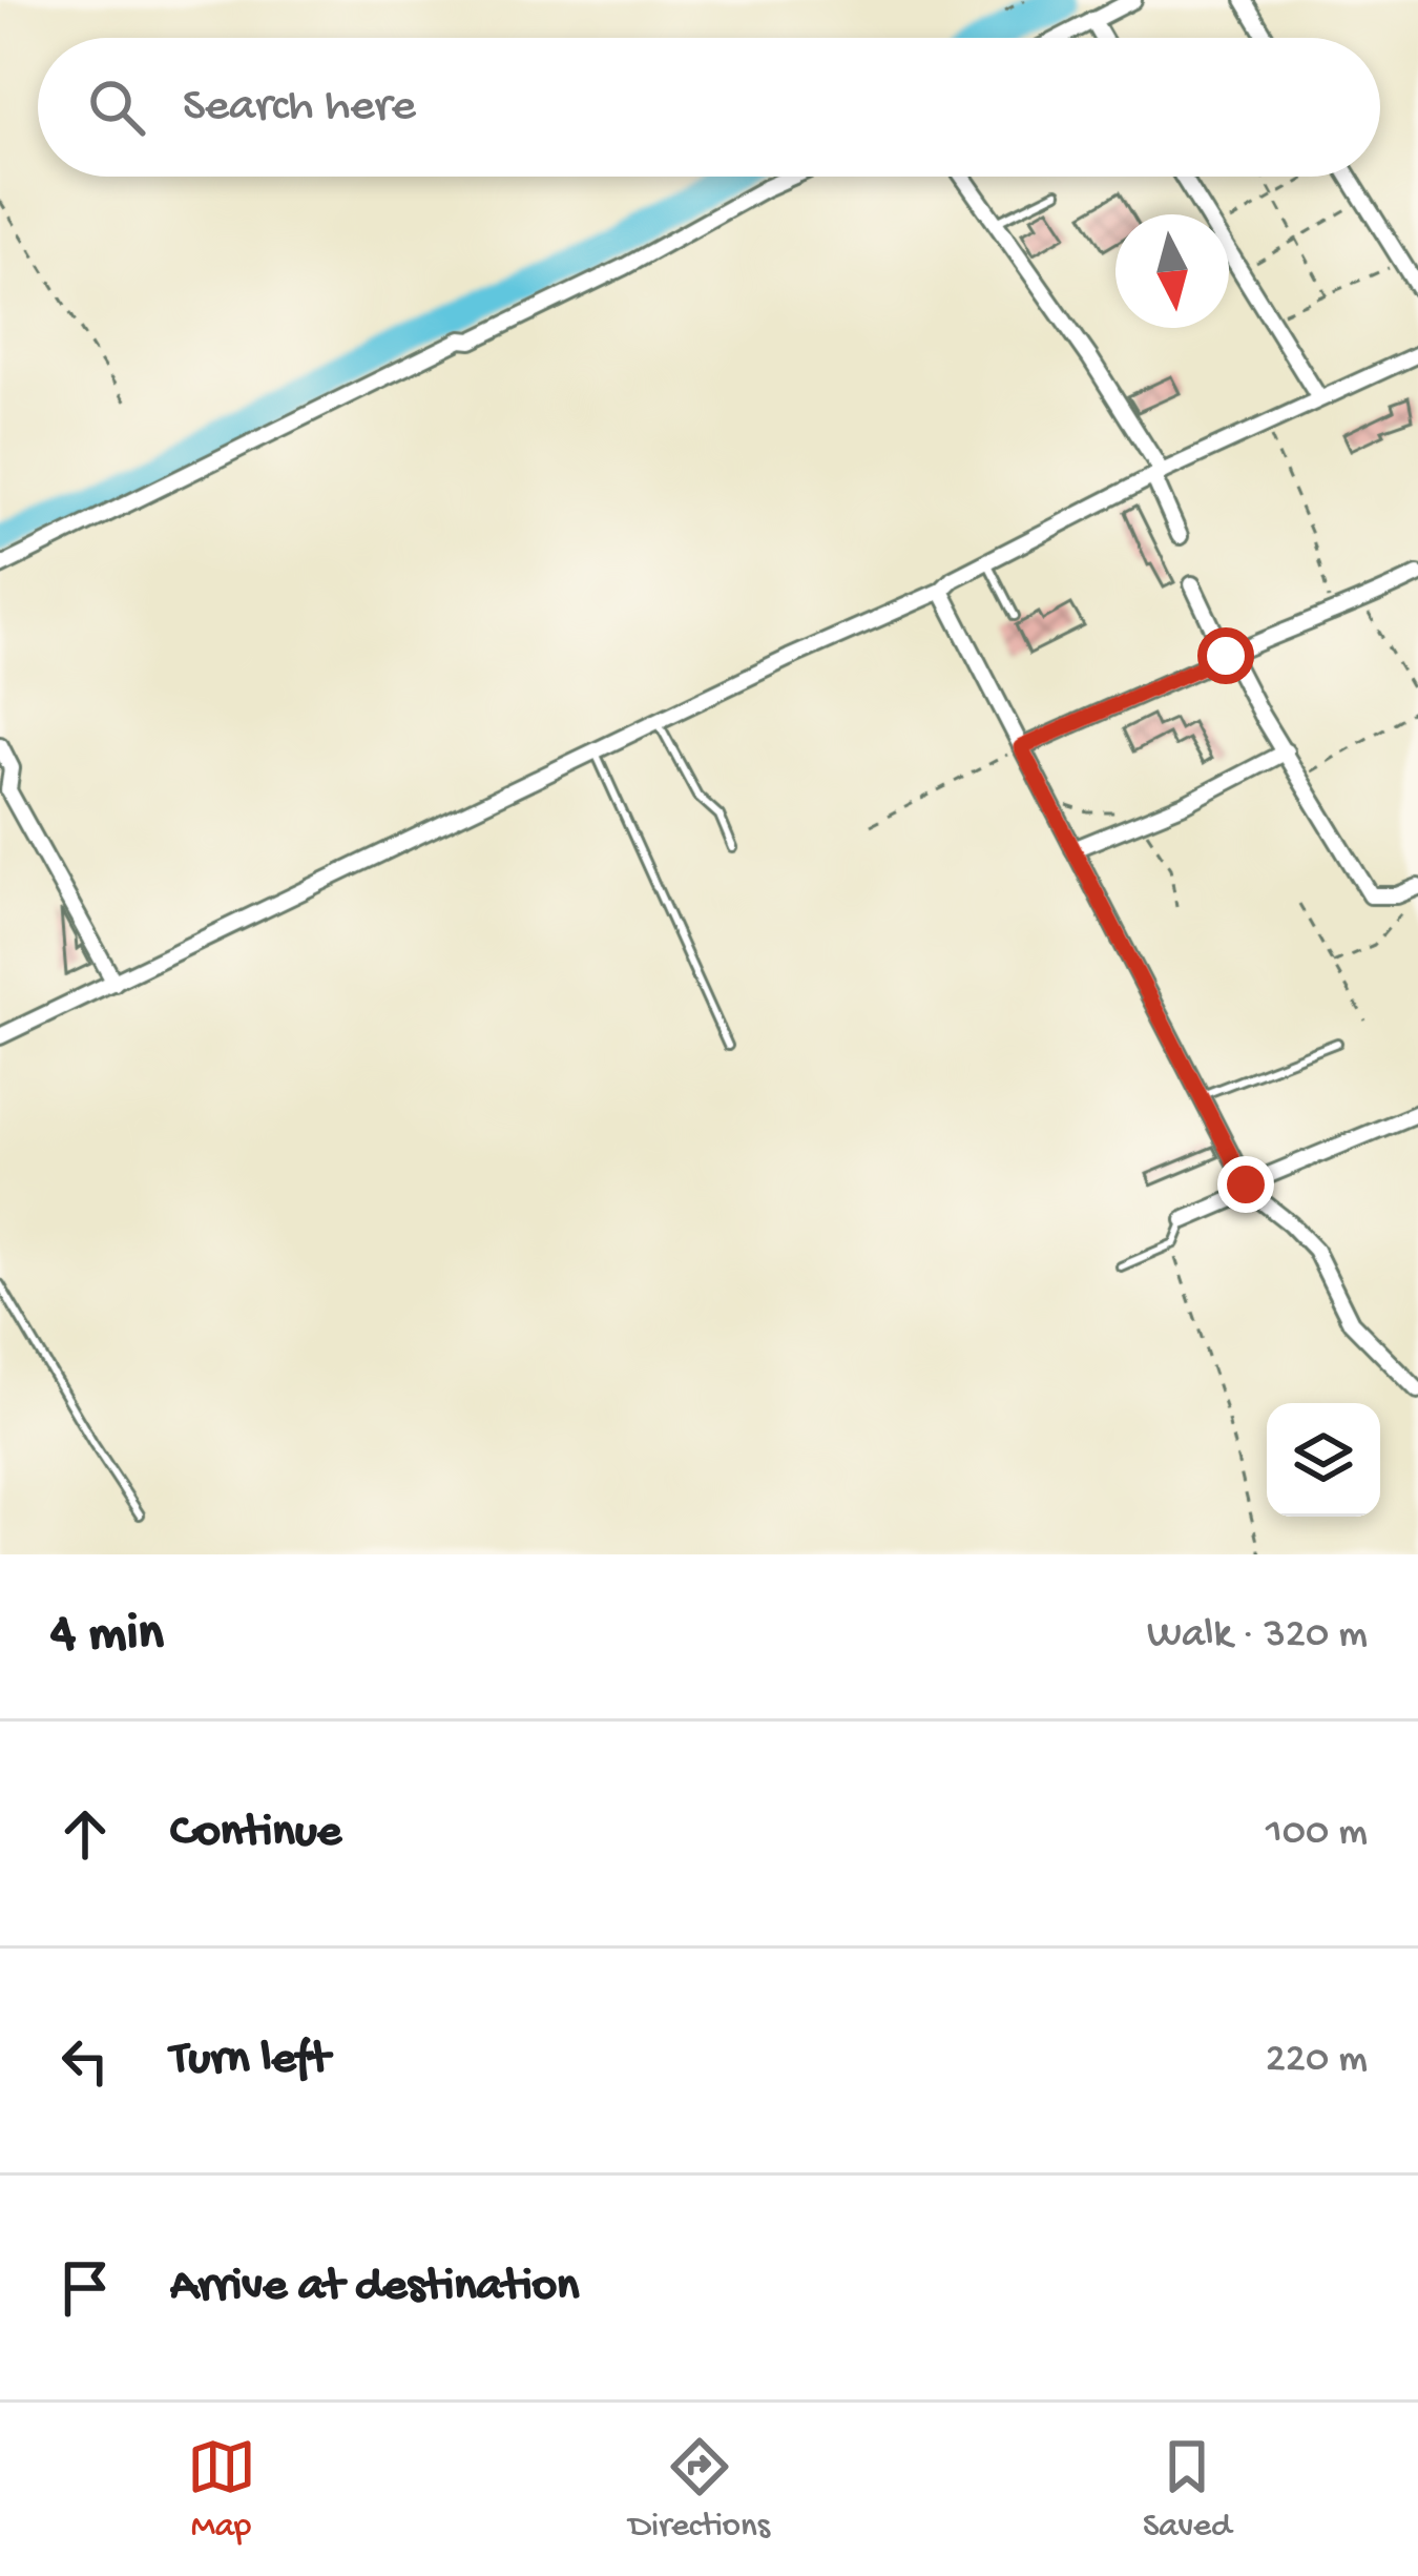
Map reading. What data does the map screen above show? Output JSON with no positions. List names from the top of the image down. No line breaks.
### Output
{"north":"bottom","page":{"search":"Search here","heading":["4 min","Walk · 320 m"],"list":[["Continue","100 m"],["Turn left","220 m"],"Arrive at destination"],"nav":["Map","Directions","Saved"]}}
